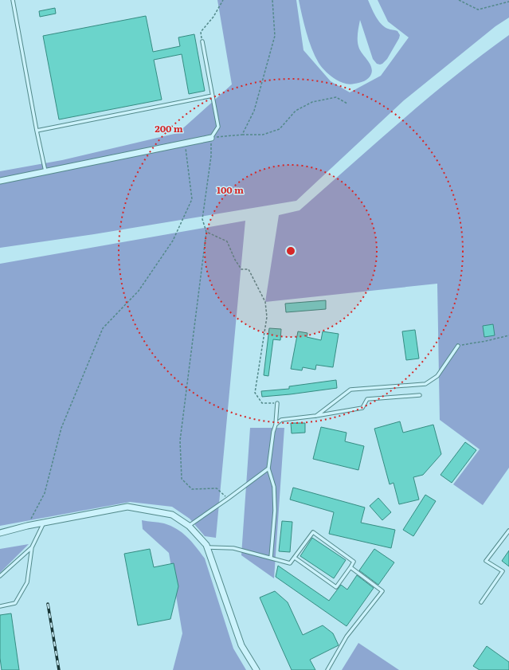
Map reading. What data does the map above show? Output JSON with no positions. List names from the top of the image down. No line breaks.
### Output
{"rings":["200 m","100 m"]}
